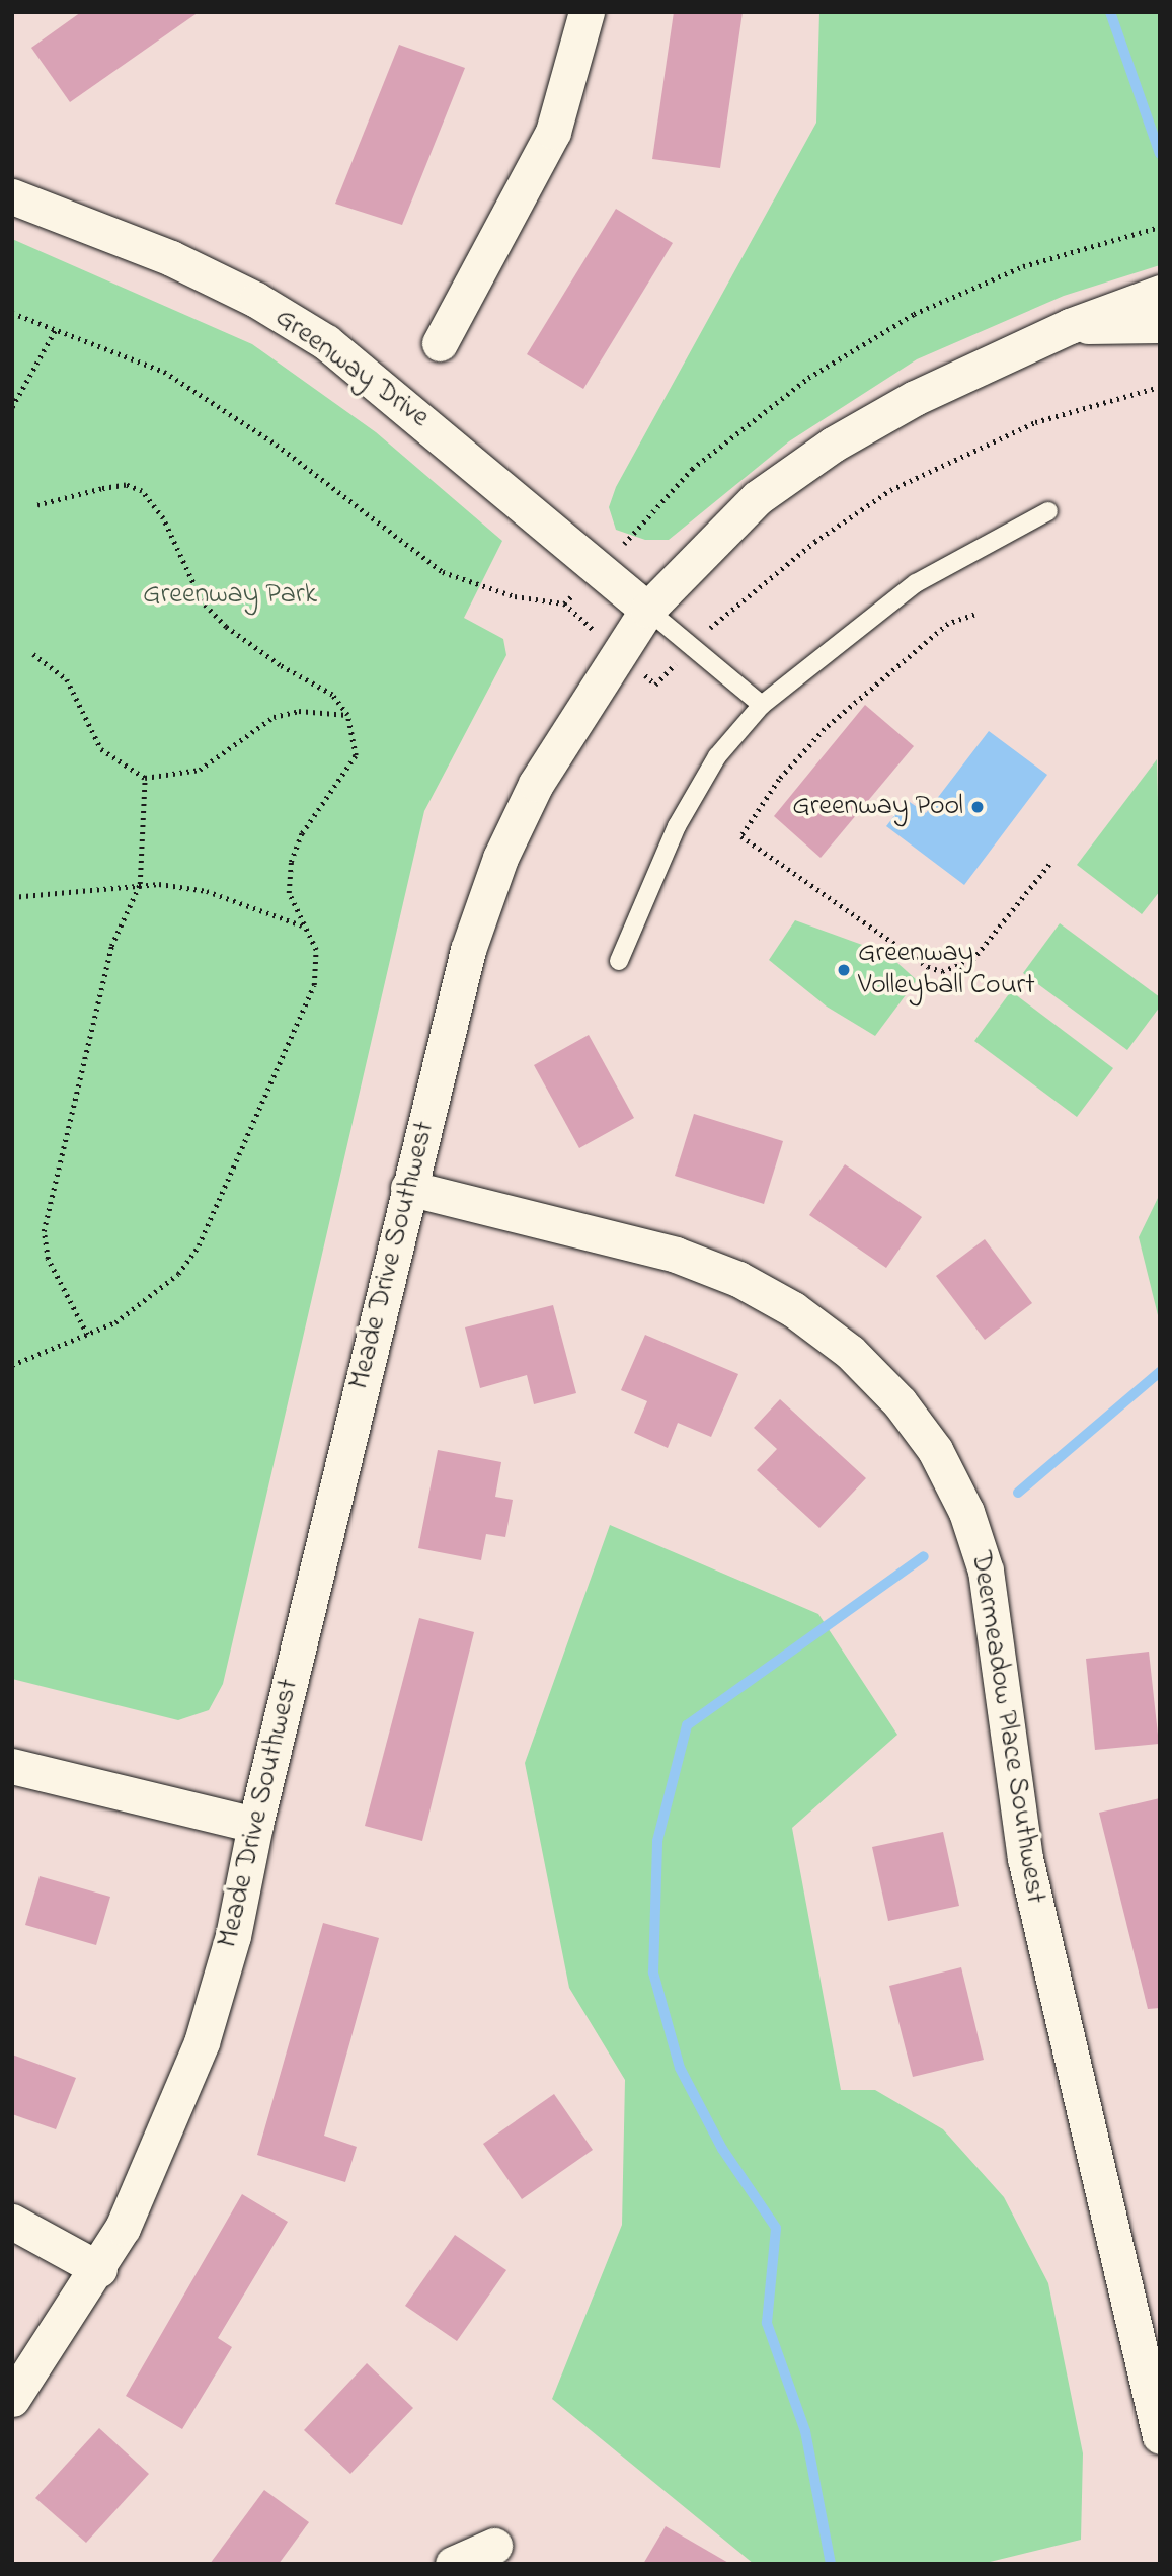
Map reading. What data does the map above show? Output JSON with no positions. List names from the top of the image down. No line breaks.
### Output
{"streets":{"street":["Greenway Drive","Meade Drive Southwest","Deermeadow Place Southwest"]},"crossings":[["Greenway Drive","Meade Drive Southwest"],["Meade Drive Southwest","Deermeadow Place Southwest"]],"parks":["Greenway Park"],"places":["Greenway Pool","Greenway Volleyball Court"]}
